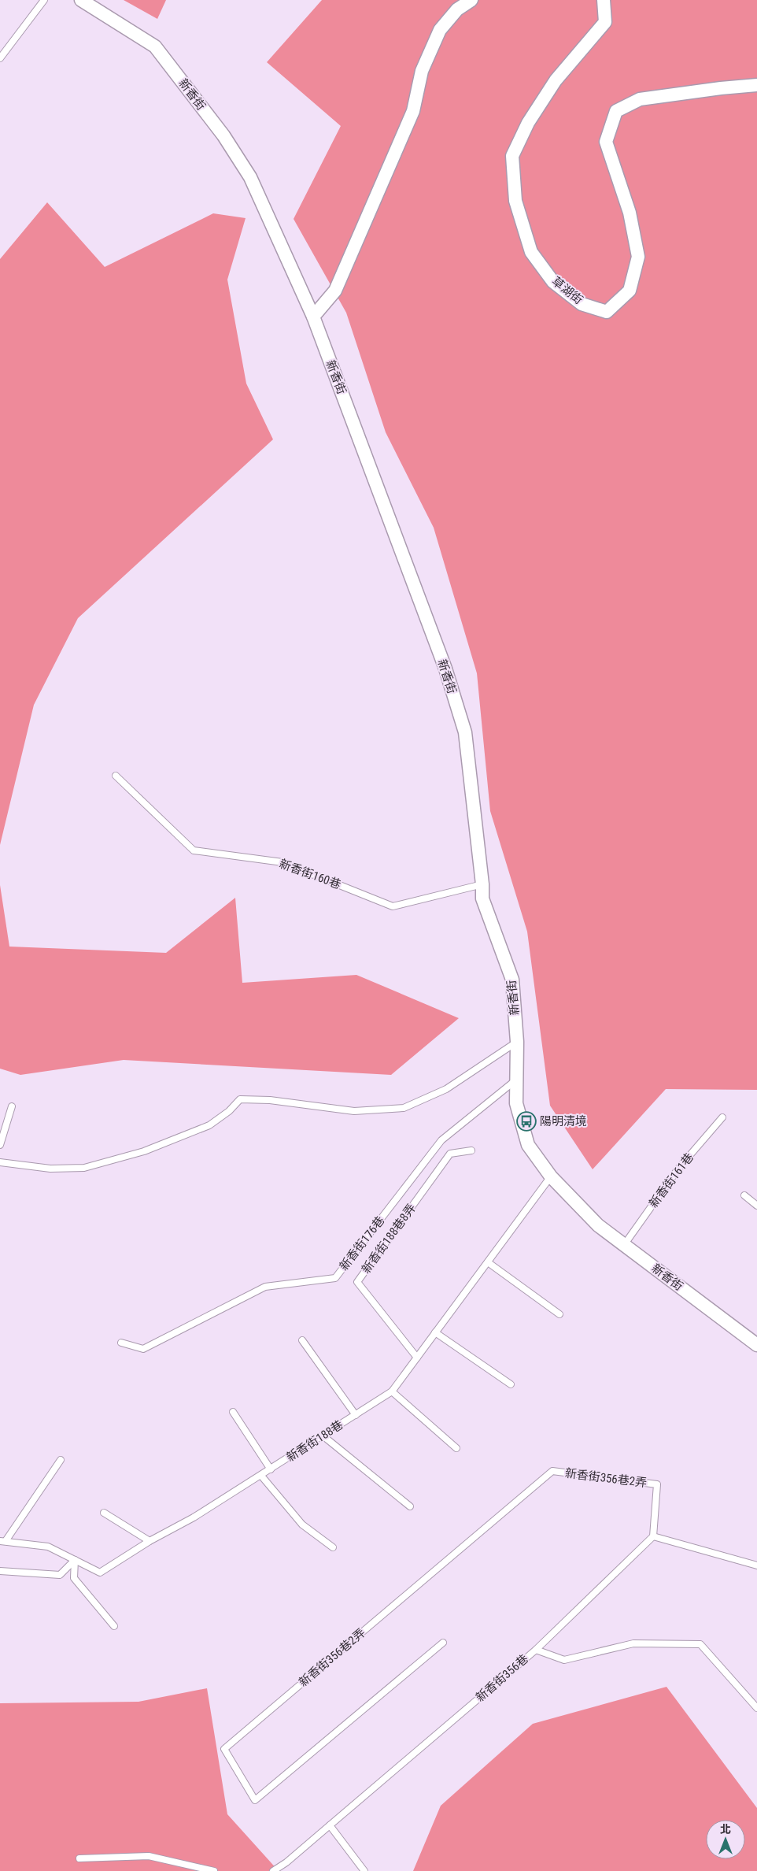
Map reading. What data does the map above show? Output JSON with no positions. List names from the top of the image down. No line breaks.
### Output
{"streets":{"street":["新香街","草湖街"],"lane":["新香街160巷","新香街161巷","新香街188巷8弄","新香街176巷","新香街188巷","新香街356巷2弄","新香街356巷"]},"crossings":[["新香街","新香街160巷"],["新香街","新香街161巷"],["新香街","新香街176巷"],["新香街","新香街188巷"],["新香街188巷8弄","新香街188巷"]],"places":{"bus stop":["陽明清境"]},"north":"top"}
